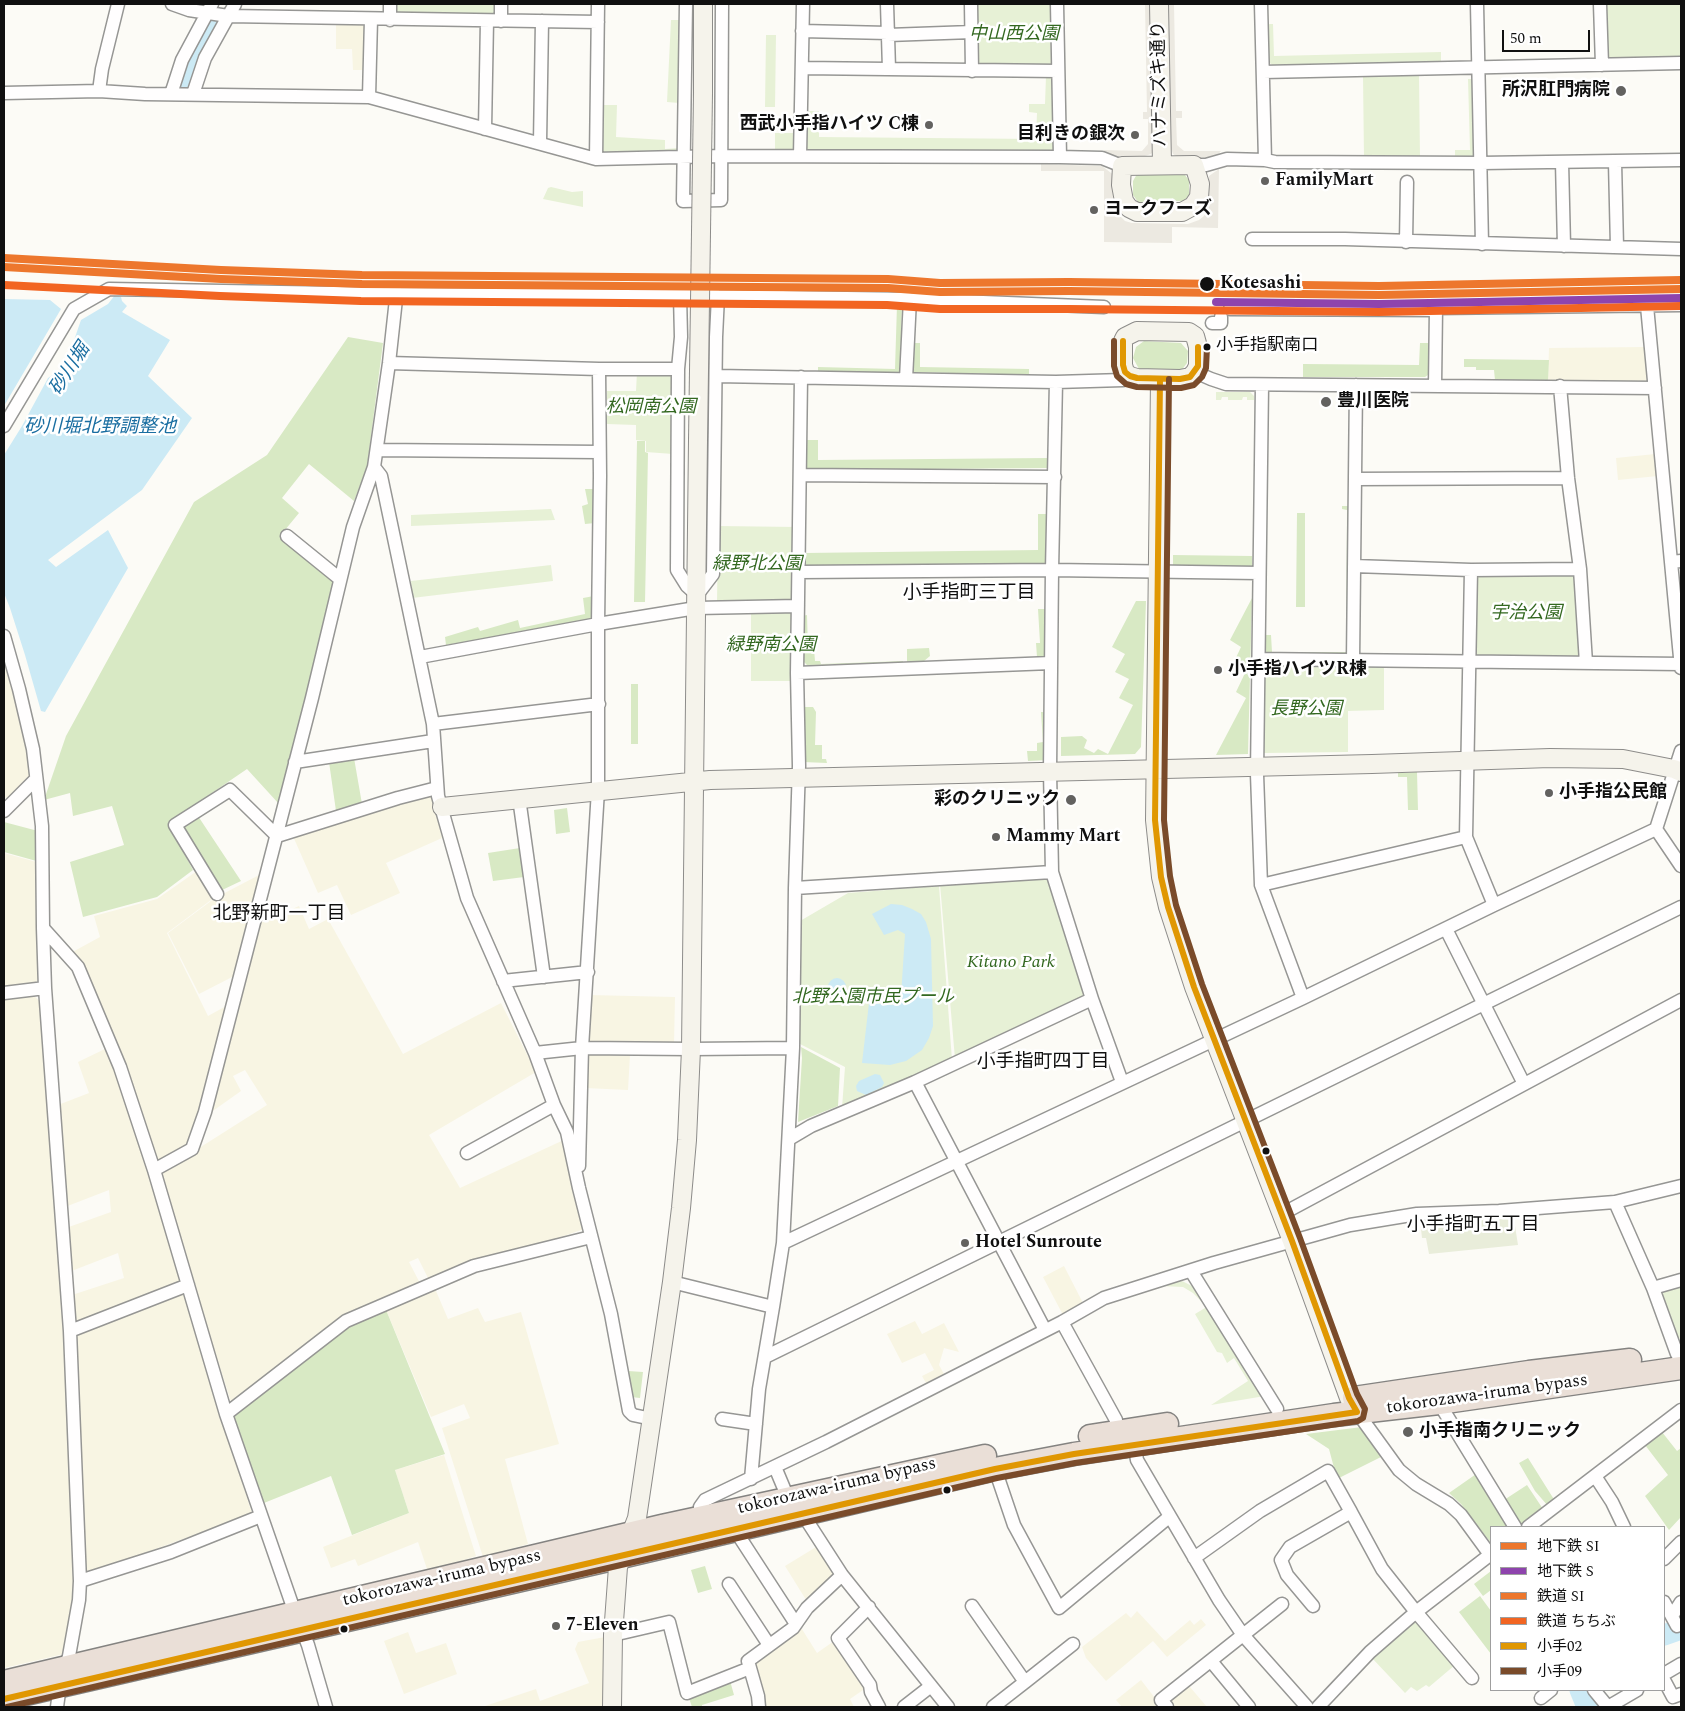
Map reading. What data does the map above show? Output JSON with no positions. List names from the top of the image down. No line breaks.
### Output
{"streets":{"highway":["tokorozawa-iruma bypass"],"street":["ハナミズキ通り"]},"districts":["小手指町三丁目","北野新町一丁目","小手指町四丁目","小手指町五丁目"],"water":["砂川堀","砂川堀北野調整池"],"parks":["中山西公園","松岡南公園","緑野北公園","宇治公園","緑野南公園","長野公園","Kitano Park","北野公園市民プール"],"places":["所沢肛門病院","西武小手指ハイツ C棟","目利きの銀次","FamilyMart","ヨークフーズ","Kotesashi","小手指駅南口","豊川医院","小手指ハイツR棟","小手指公民館","彩のクリニック","Mammy Mart","Hotel Sunroute","小手指南クリニック","7-Eleven"],"lines":["rail line SI","metro line SI","rail line ちちぶ","metro line S","transit line 小手02","transit line 小手09"],"legend":["地下鉄 SI","地下鉄 S","鉄道 SI","鉄道 ちちぶ","小手02","小手09"],"scale_bar":"50 m"}
